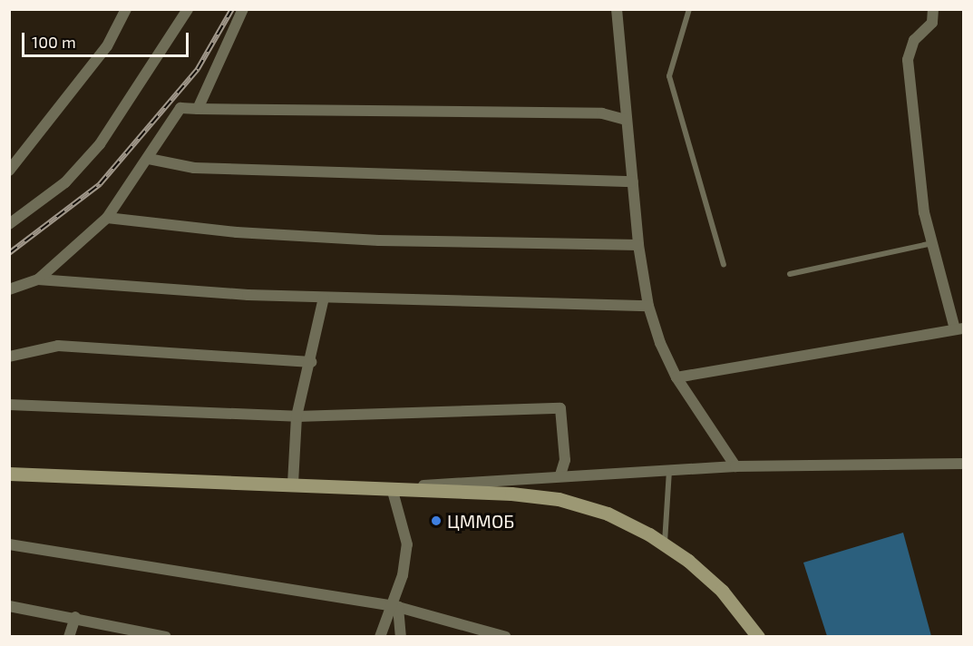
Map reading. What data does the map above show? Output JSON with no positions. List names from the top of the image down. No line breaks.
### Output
{"places":["ЦММОБ"],"scale_bar":"100 m"}
